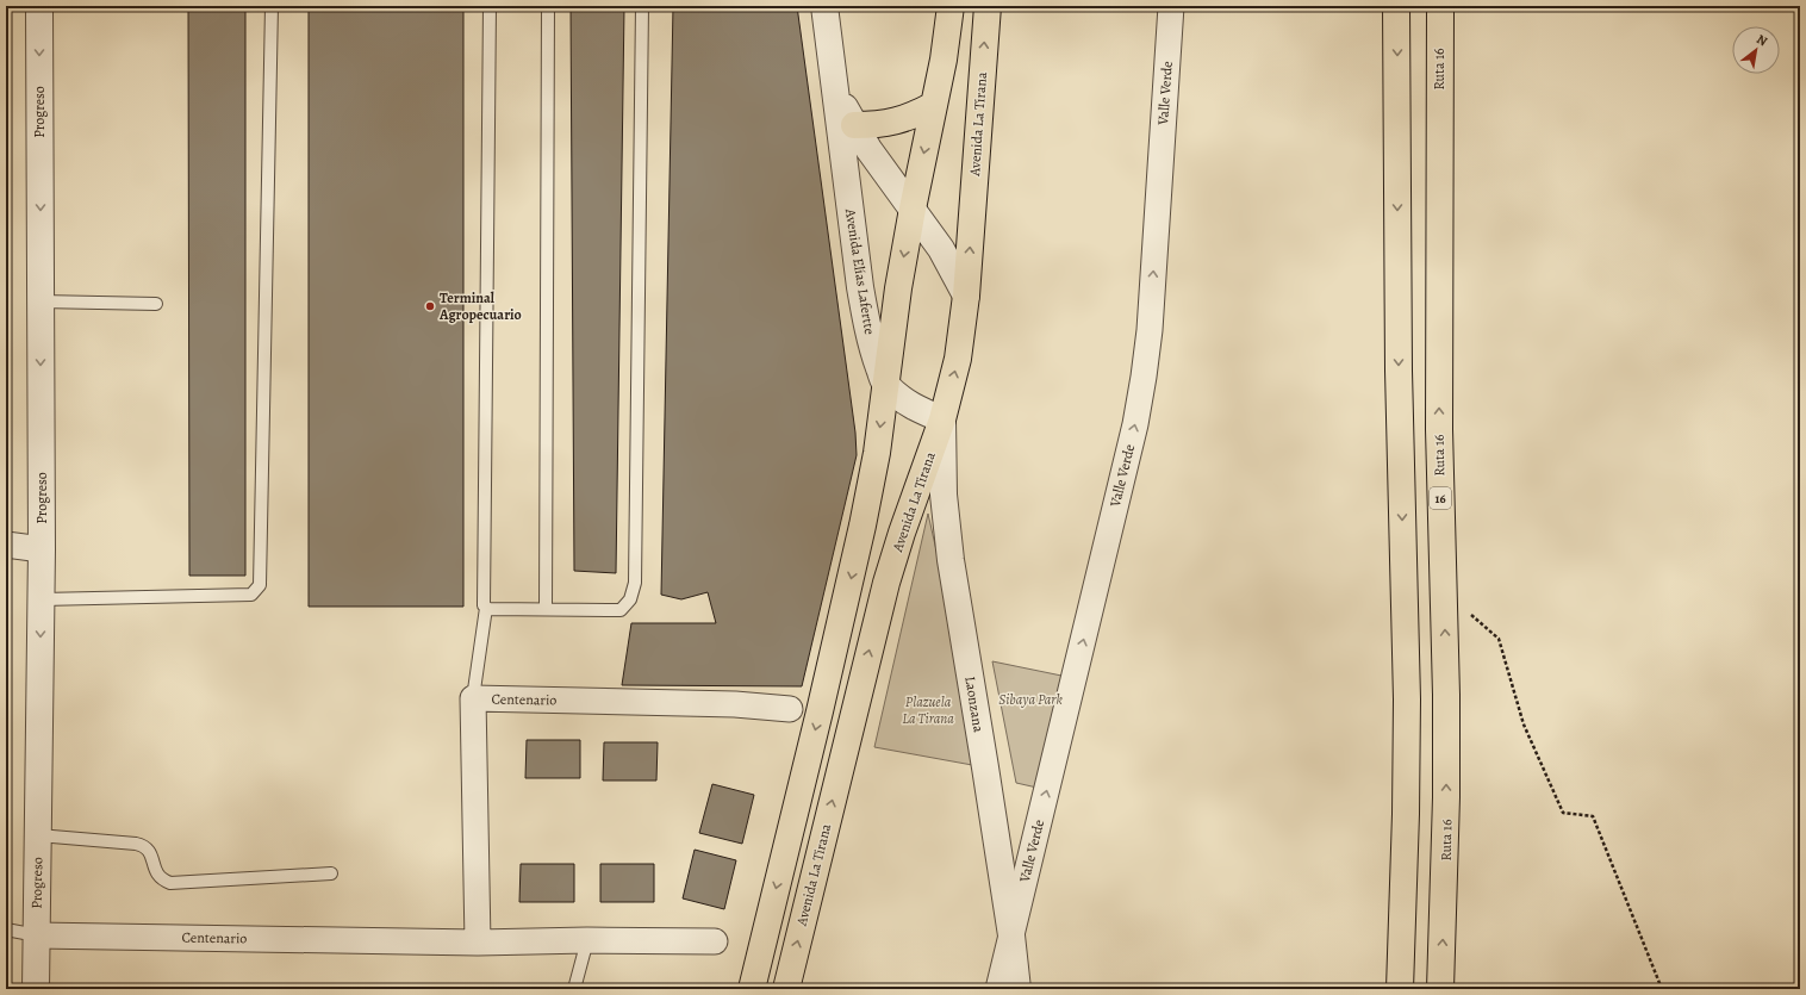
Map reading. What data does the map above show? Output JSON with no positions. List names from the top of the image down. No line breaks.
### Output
{"streets":{"highway":["Ruta 16","Avenida La Tirana","16"],"street":["Valle Verde","Progreso","Avenida Elías Lafertte","Centenario","Laonzana"]},"crossings":[["Valle Verde","Laonzana"],["Progreso","Centenario"],["Avenida La Tirana","Avenida Elías Lafertte"],["Avenida La Tirana","Laonzana"]],"one_way":["Valle Verde","Progreso"],"parks":["Sibaya Park","Plazuela La Tirana"],"places":["Terminal Agropecuario"],"north":"top right"}
